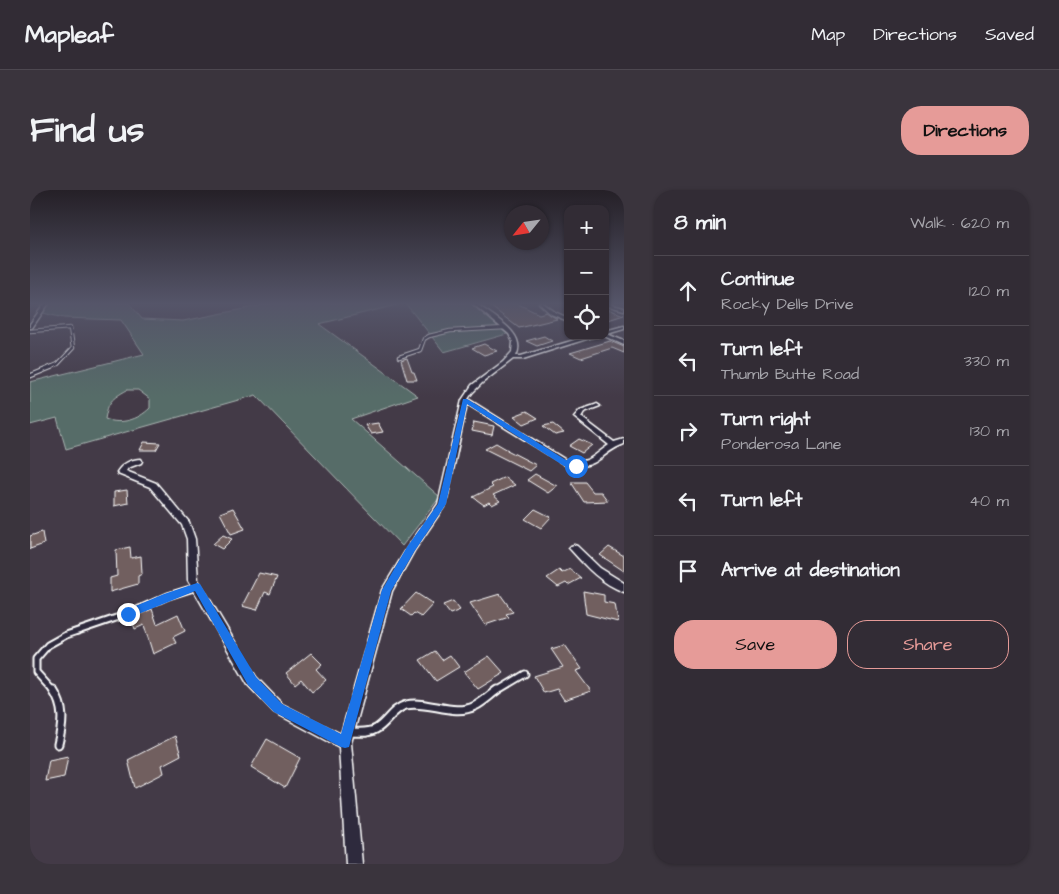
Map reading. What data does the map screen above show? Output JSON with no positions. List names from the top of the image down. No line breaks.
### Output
{"north":"bottom left","page":{"header":"Mapleaf","nav":["Map","Directions","Saved"],"title":"Find us","buttons":["Directions",["Save","Share"]],"heading":["8 min","Walk · 620 m"],"map_buttons":["+","−"],"list":[["Continue","Rocky Dells Drive","120 m"],["Turn left","Thumb Butte Road","330 m"],["Turn right","Ponderosa Lane","130 m"],["Turn left","40 m"],"Arrive at destination"]}}
